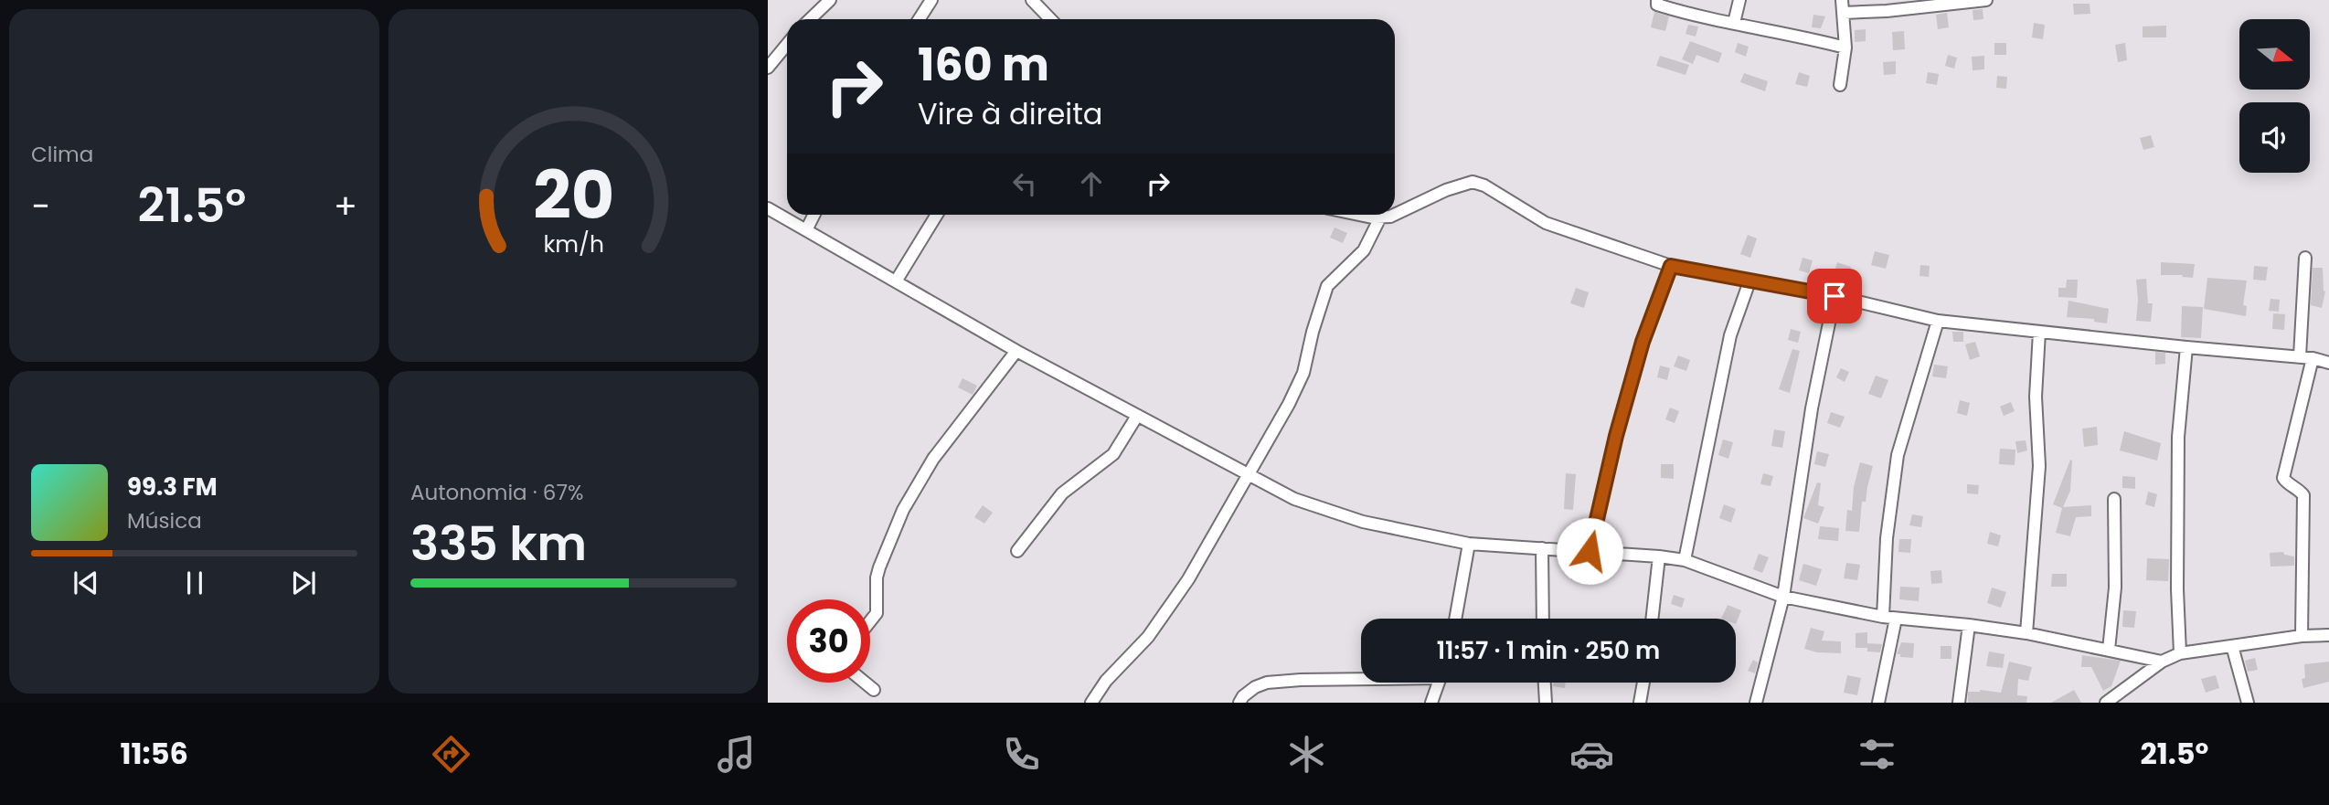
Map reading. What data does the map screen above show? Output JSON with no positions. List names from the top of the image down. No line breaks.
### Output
{"north":"right","page":{"tile":["Clima",["Autonomia · 67%","335 km"]],"turn":["160 m","Vire à direita"],"heat":["−","21.5°","+"],"song":["99.3 FM","Música"],"limit":"30","trip":"11:57 · 1 min · 250 m","tabs":["11:56","21.5°"],"gauge":["20","km/h"]}}
